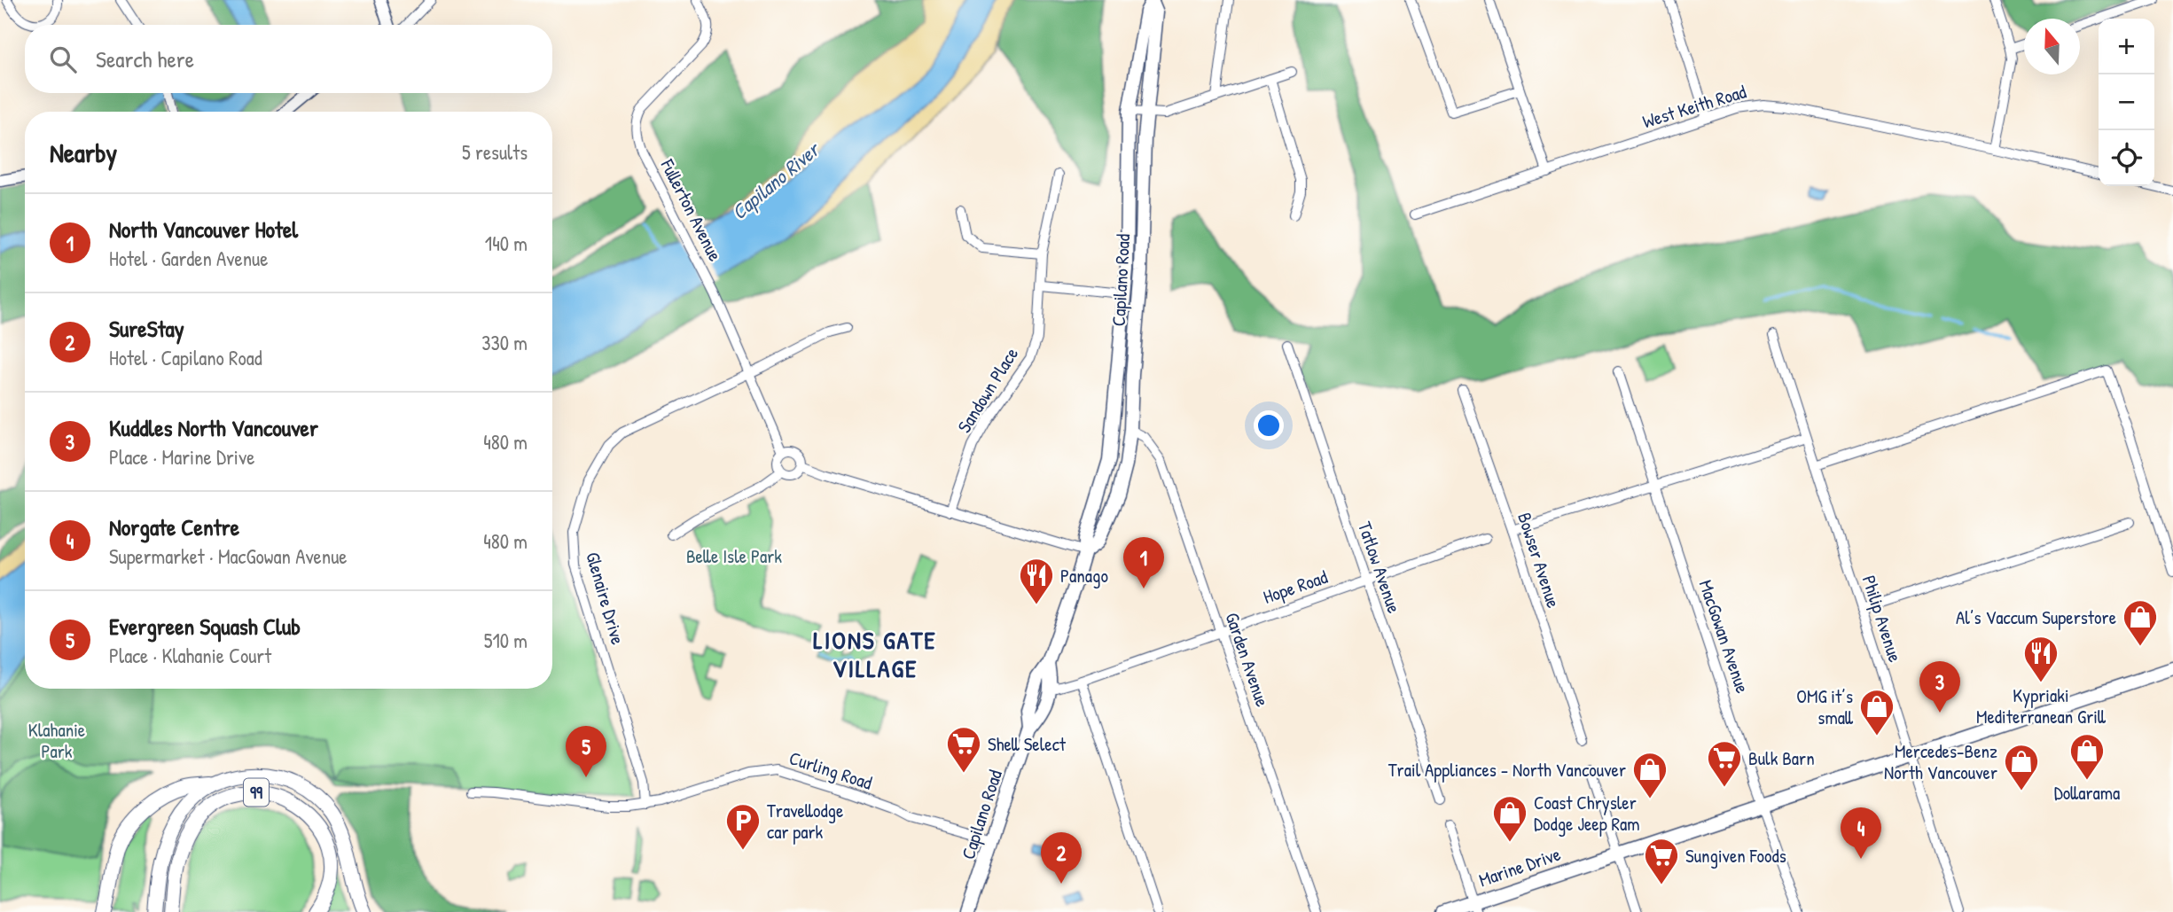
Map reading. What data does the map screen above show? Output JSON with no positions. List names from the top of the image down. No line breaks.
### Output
{"streets":{"highway":["99"],"main road":["Capilano Road","Marine Drive"],"street":["West Keith Road","Fullerton Avenue","Sandown Place","Bowser Avenue","Tatlow Avenue","Hope Road","Glenaire Drive","Philip Avenue","MacGowan Avenue","Garden Avenue","Curling Road"]},"crossings":[["Fullerton Avenue","Glenaire Drive"],["Capilano Road","Hope Road"],["Capilano Road","Garden Avenue"],["Capilano Road","Curling Road"],["Tatlow Avenue","Hope Road"],["Hope Road","Garden Avenue"],["Glenaire Drive","Curling Road"],["Philip Avenue","Marine Drive"],["MacGowan Avenue","Marine Drive"]],"districts":["LIONS GATE VILLAGE"],"water":["Capilano River"],"parks":["Belle Isle Park","Klahanie Park"],"places":{"restaurant":["Panago","Kypriaki Mediterranean Grill"],"shop":["Al’s Vaccum Superstore","OMG it’s small","Dollarama","Mercedes-Benz North Vancouver","Trail Appliances - North Vancouver","Coast Chrysler Dodge Jeep Ram"],"supermarket":["Shell Select","Bulk Barn","Sungiven Foods"],"parking":["Travellodge car park"]},"north":"top","page":{"map_buttons":["+","−"],"search":"Search here","heading":["Nearby","5 results"],"list":[{"mark":"1","name":"North Vancouver Hotel","note":"Hotel · Garden Avenue","value":"140 m"},{"mark":"2","name":"SureStay","note":"Hotel · Capilano Road","value":"330 m"},{"mark":"3","name":"Kuddles North Vancouver","note":"Place · Marine Drive","value":"480 m"},{"mark":"4","name":"Norgate Centre","note":"Supermarket · MacGowan Avenue","value":"480 m"},{"mark":"5","name":"Evergreen Squash Club","note":"Place · Klahanie Court","value":"510 m"}],"pins":["1","3","5","4","2"]}}
